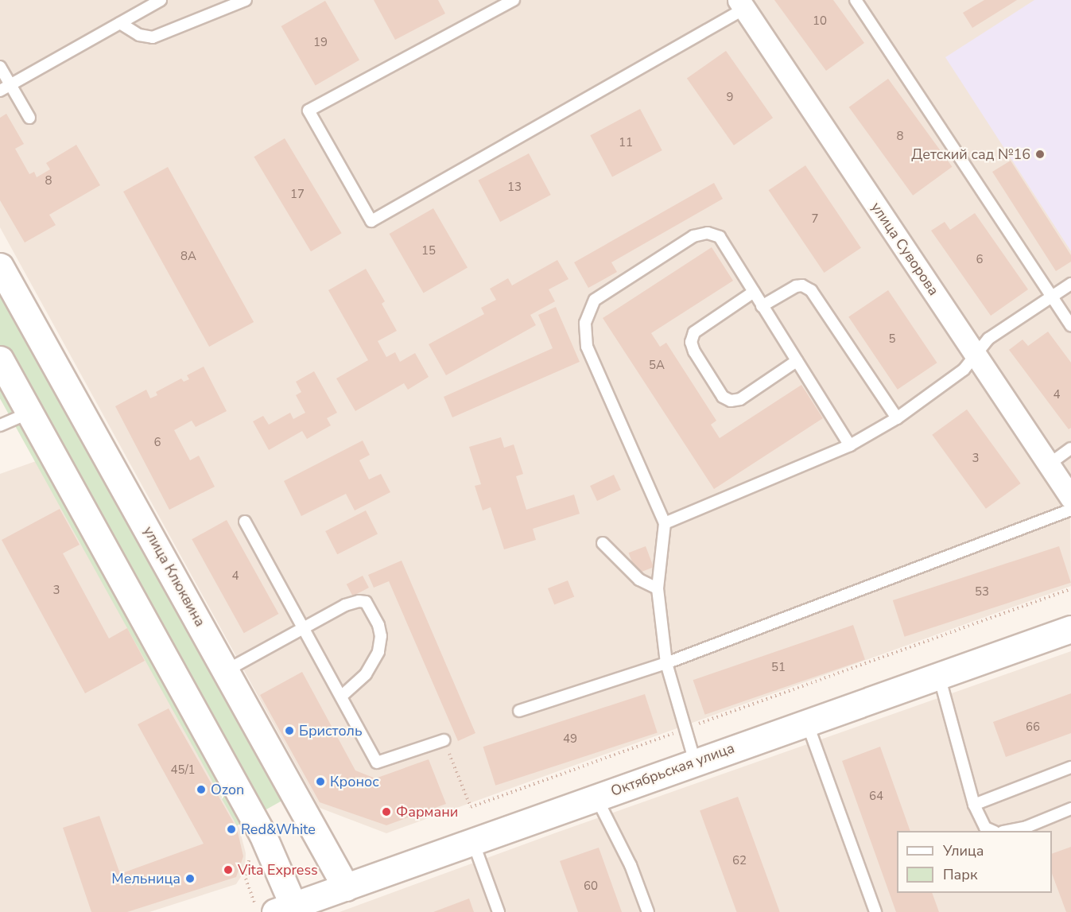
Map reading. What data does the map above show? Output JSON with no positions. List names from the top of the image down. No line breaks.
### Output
{"streets":{"street":["улица Суворова","улица Клюквина","Октябрьская улица"]},"crossings":[["улица Клюквина","Октябрьская улица"]],"places":["Детский сад №16","Бристоль","Кронос","Ozon","Фармани","Red&White","Vita Express","Мельница"],"house_numbers":["10","19","9","8","11","8","13","17","7","15","8А","6","5","5А","4","6","3","4","3","53","51","66","49","45/1","64","62","60"],"legend":["Улица","Парк"]}
